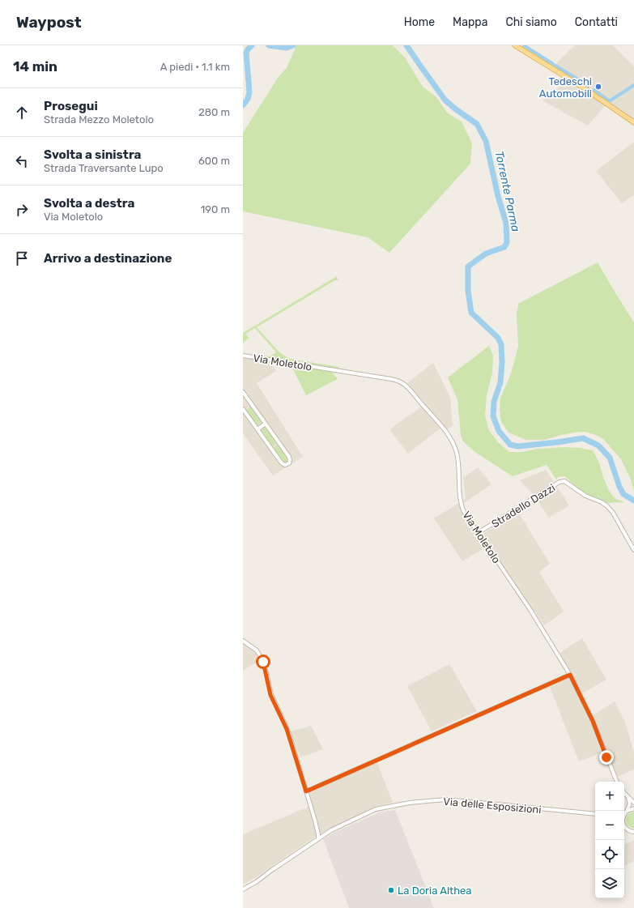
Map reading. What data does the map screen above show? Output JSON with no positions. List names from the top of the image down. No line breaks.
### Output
{"streets":{"street":["Via Moletolo","Stradello Dazzi","Via delle Esposizioni"]},"crossings":[["Via Moletolo","Stradello Dazzi"]],"water":["Torrente Parma"],"places":["Tedeschi Automobili","La Doria Althea"],"page":{"header":"Waypost","nav":["Home","Mappa","Chi siamo","Contatti"],"heading":["14 min","A piedi · 1.1 km"],"list":[["Prosegui","Strada Mezzo Moletolo","280 m"],["Svolta a sinistra","Strada Traversante Lupo","600 m"],["Svolta a destra","Via Moletolo","190 m"],"Arrivo a destinazione"],"map_buttons":["+","−"]}}
